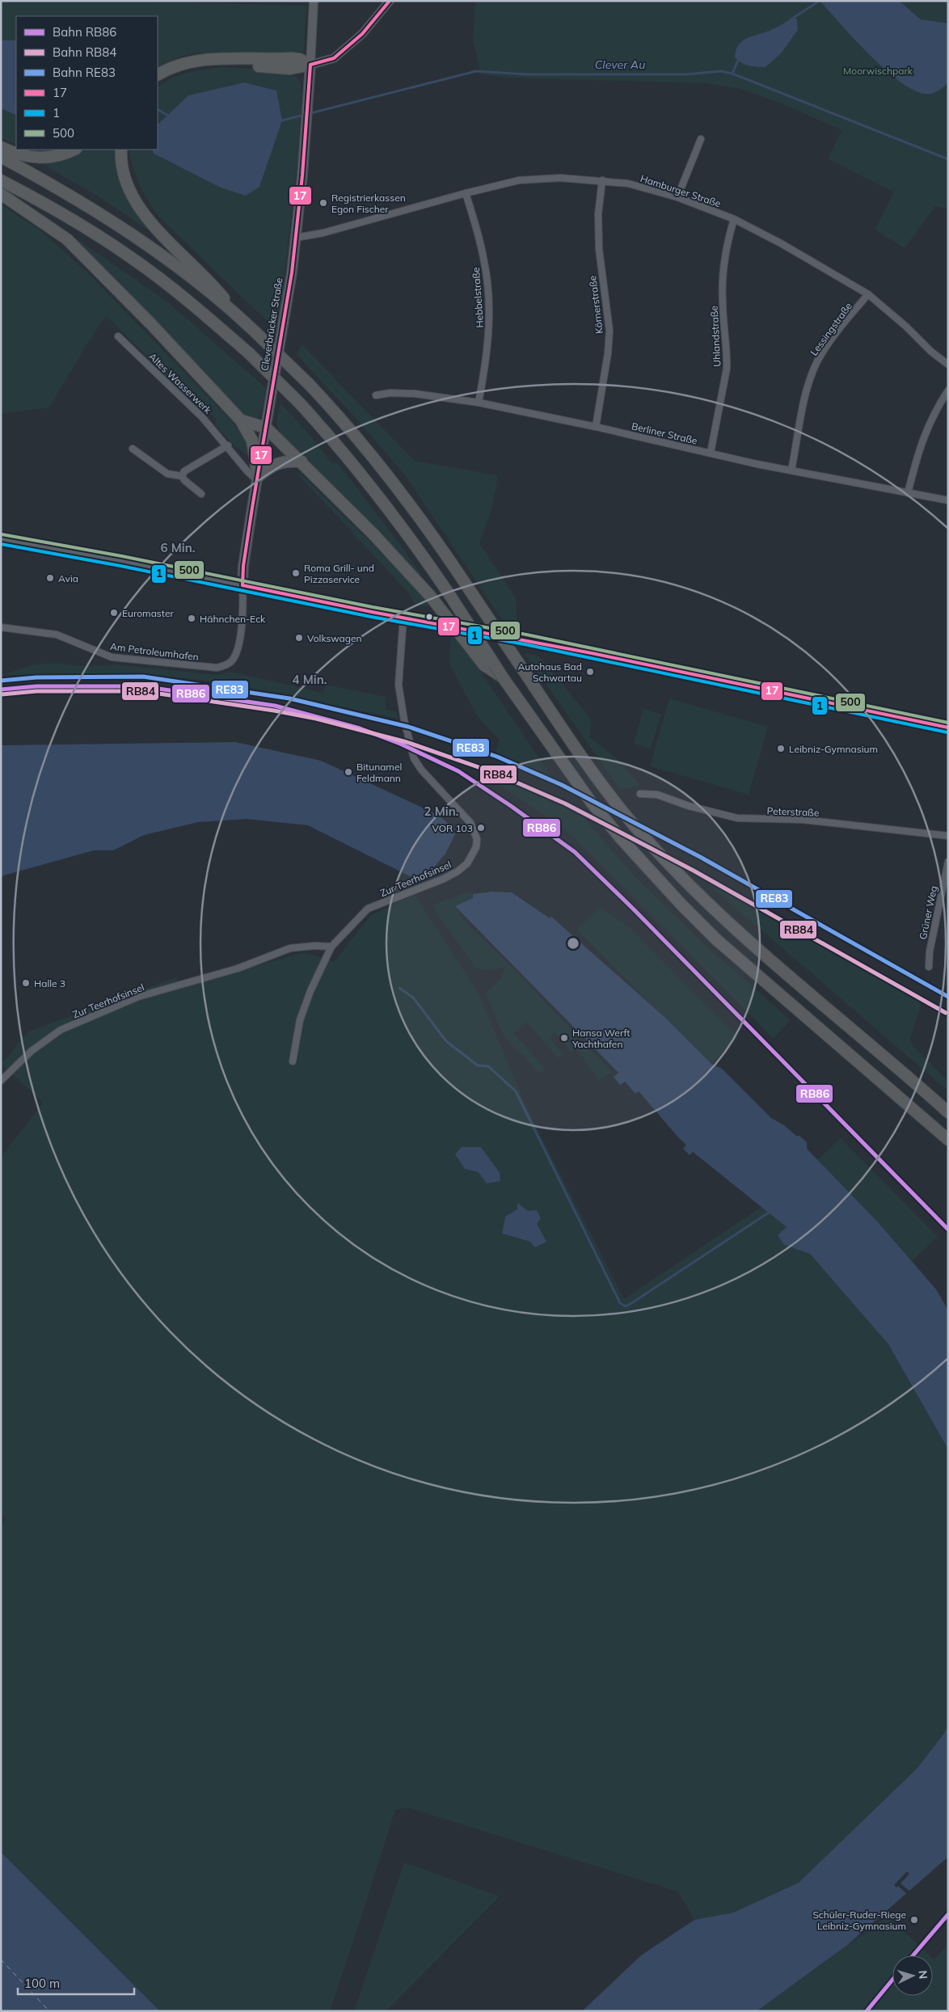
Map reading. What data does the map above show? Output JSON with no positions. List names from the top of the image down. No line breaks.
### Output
{"streets":{"main road":["Cleverbrücker Straße"],"street":["Hamburger Straße","Hebbelstraße","Körnerstraße","Lessingstraße","Uhlandstraße","Altes Wasserwerk","Berliner Straße","Am Petroleumhafen","Peterstraße","Zur Teerhofsinsel","Grüner Weg"]},"crossings":[["Hamburger Straße","Hebbelstraße"],["Hamburger Straße","Körnerstraße"],["Hamburger Straße","Cleverbrücker Straße"],["Hamburger Straße","Lessingstraße"],["Hamburger Straße","Uhlandstraße"],["Hebbelstraße","Berliner Straße"],["Körnerstraße","Berliner Straße"],["Cleverbrücker Straße","Altes Wasserwerk"],["Cleverbrücker Straße","Am Petroleumhafen"],["Lessingstraße","Berliner Straße"],["Uhlandstraße","Berliner Straße"]],"water":["Clever Au"],"parks":["Moorwischpark"],"places":["Registrierkassen Egon Fischer","Roma Grill- und Pizzaservice","Avia","Euromaster","Hähnchen-Eck","Volkswagen","Autohaus Bad Schwartau","Leibniz-Gymnasium","Bitunamel Feldmann","VOR 103","Halle 3","Hansa Werft Yachthafen","Schüler-Ruder-Riege Leibniz-Gymnasium"],"lines":["transit line 17","transit line 500","transit line 1","rail line RE83","rail line RB86","rail line RB84"],"legend":["Bahn RB86","Bahn RB84","Bahn RE83","17","1","500"],"scale_bar":"100 m","north":"right","rings":["6 Min.","4 Min.","2 Min."]}
